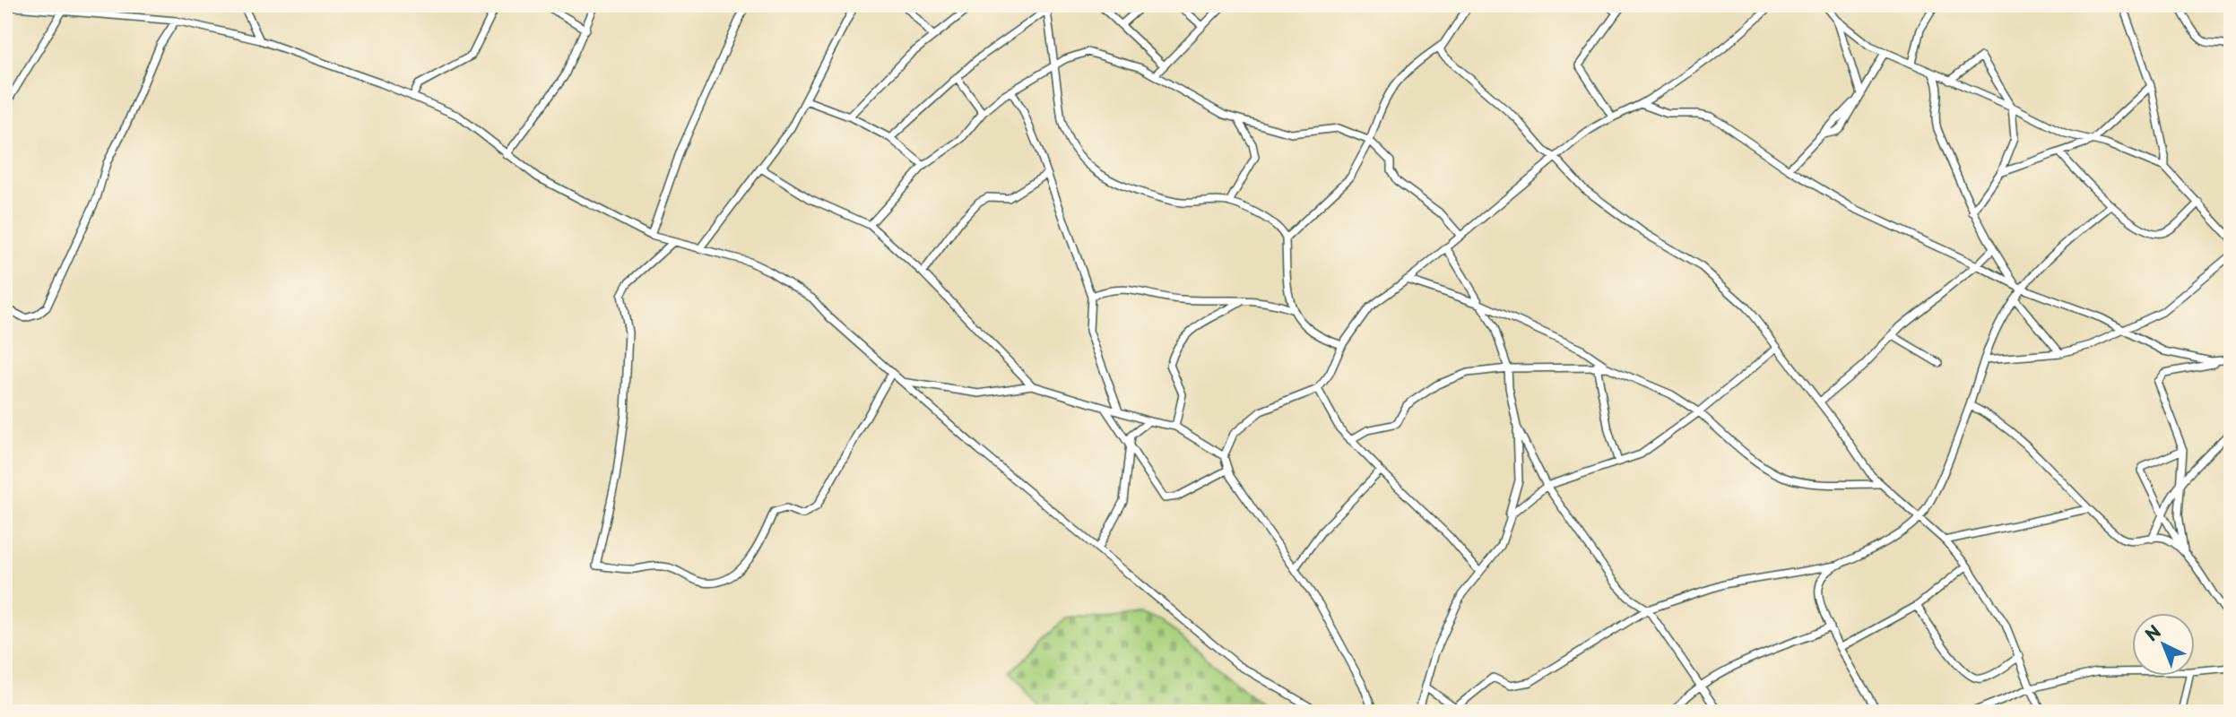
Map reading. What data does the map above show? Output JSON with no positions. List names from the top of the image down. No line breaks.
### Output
{"north":"top left"}
